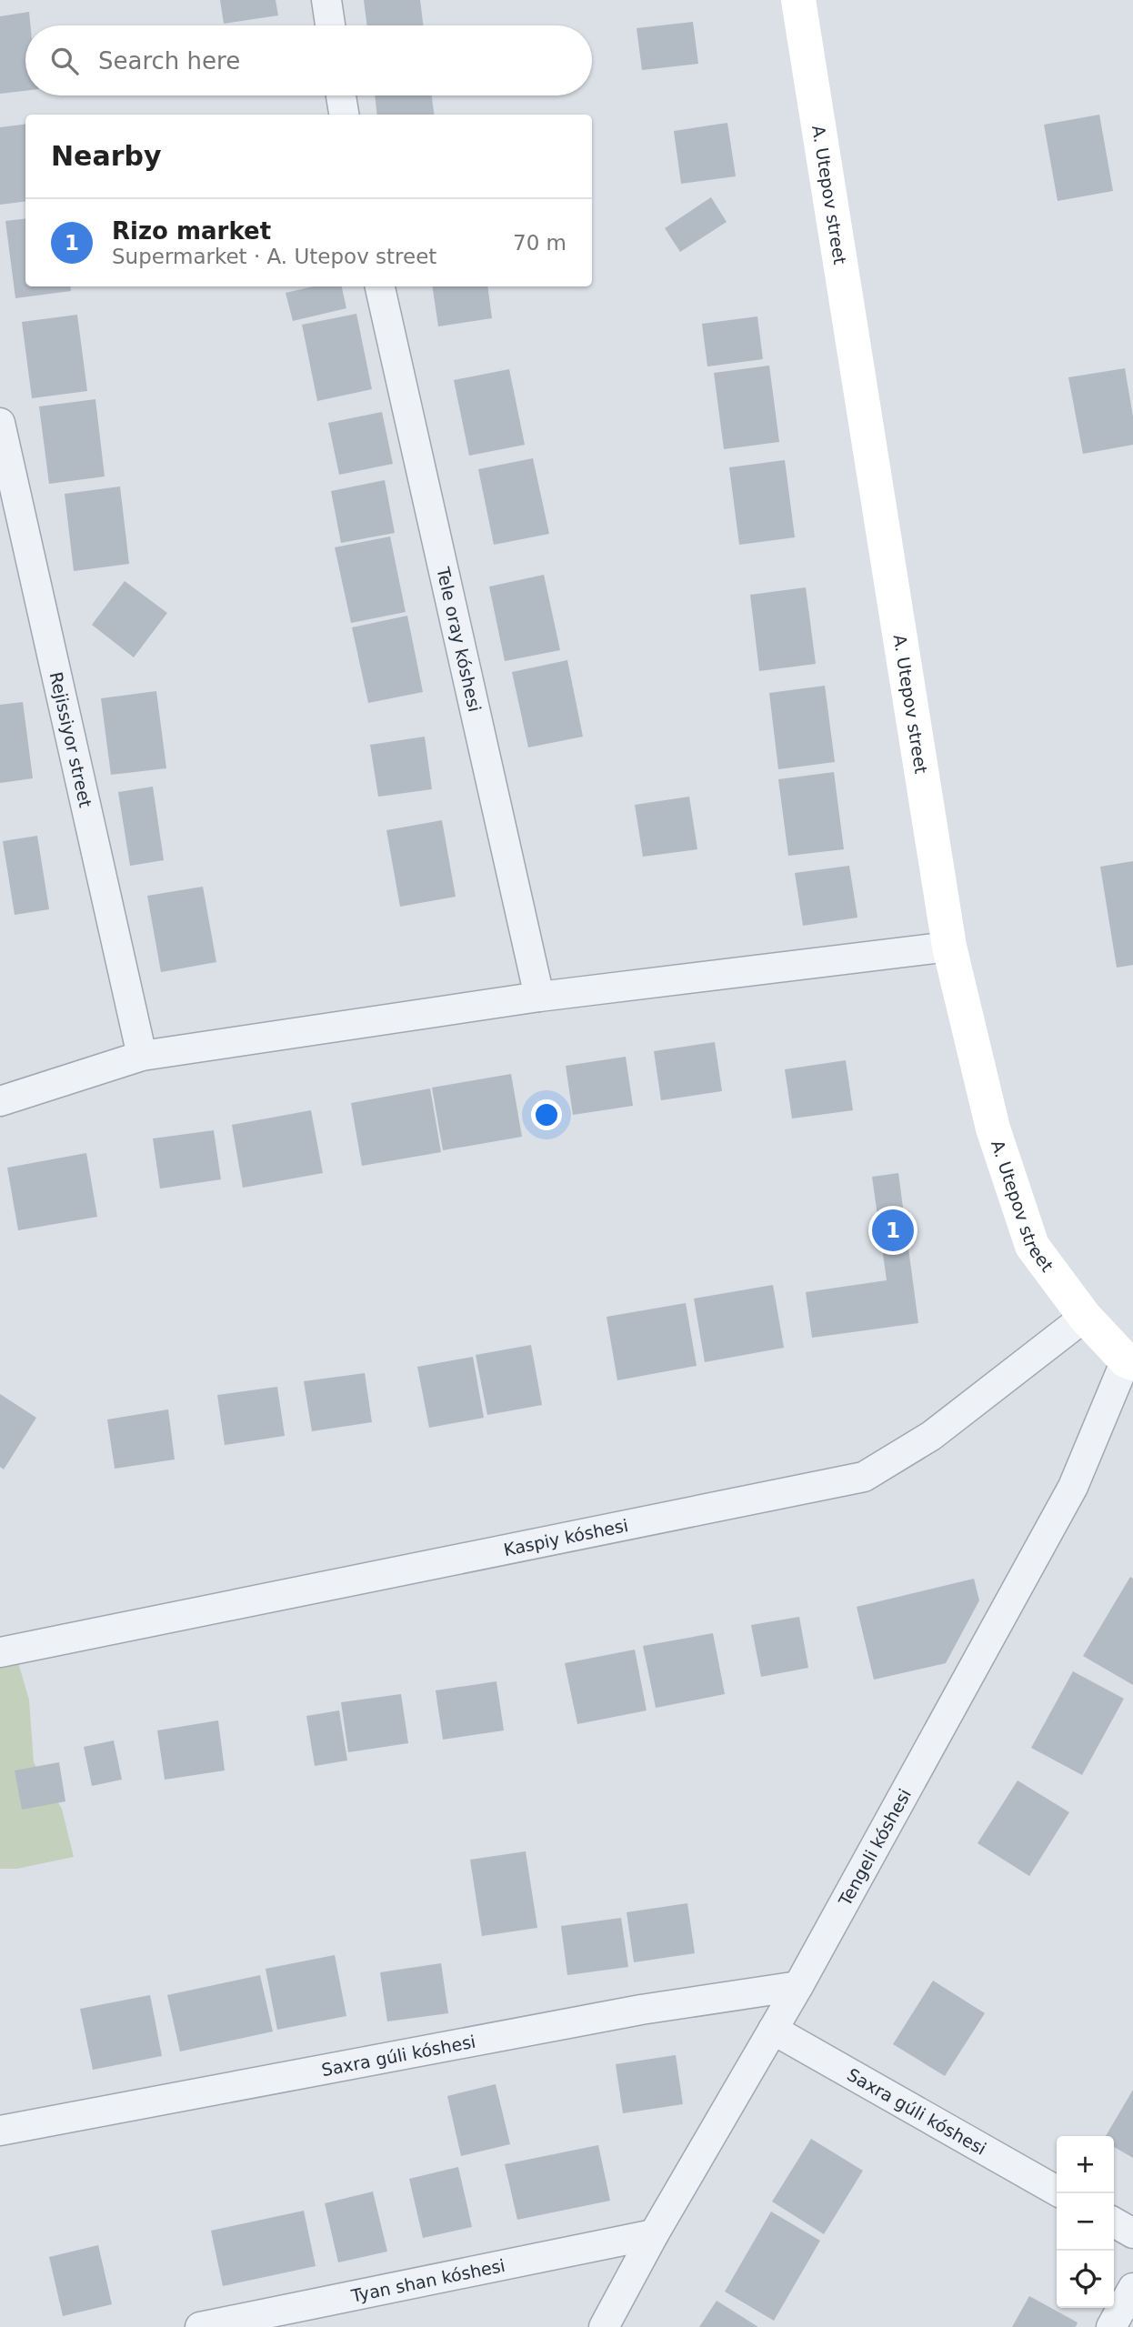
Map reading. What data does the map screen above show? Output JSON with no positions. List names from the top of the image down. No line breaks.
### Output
{"streets":{"street":["A. Utepov street","Tele oray kóshesi","Rejissiyor street","Kaspiy kóshesi","Tengeli kóshesi","Saxra gúli kóshesi","Tyan shan kóshesi"]},"crossings":[["A. Utepov street","Kaspiy kóshesi"],["A. Utepov street","Tengeli kóshesi"],["Tengeli kóshesi","Saxra gúli kóshesi"],["Tengeli kóshesi","Tyan shan kóshesi"]],"page":{"search":"Search here","heading":"Nearby","list":[{"mark":"1","name":"Rizo market","note":"Supermarket · A. Utepov street","value":"70 m"}],"pins":"1","map_buttons":["+","−"]}}
